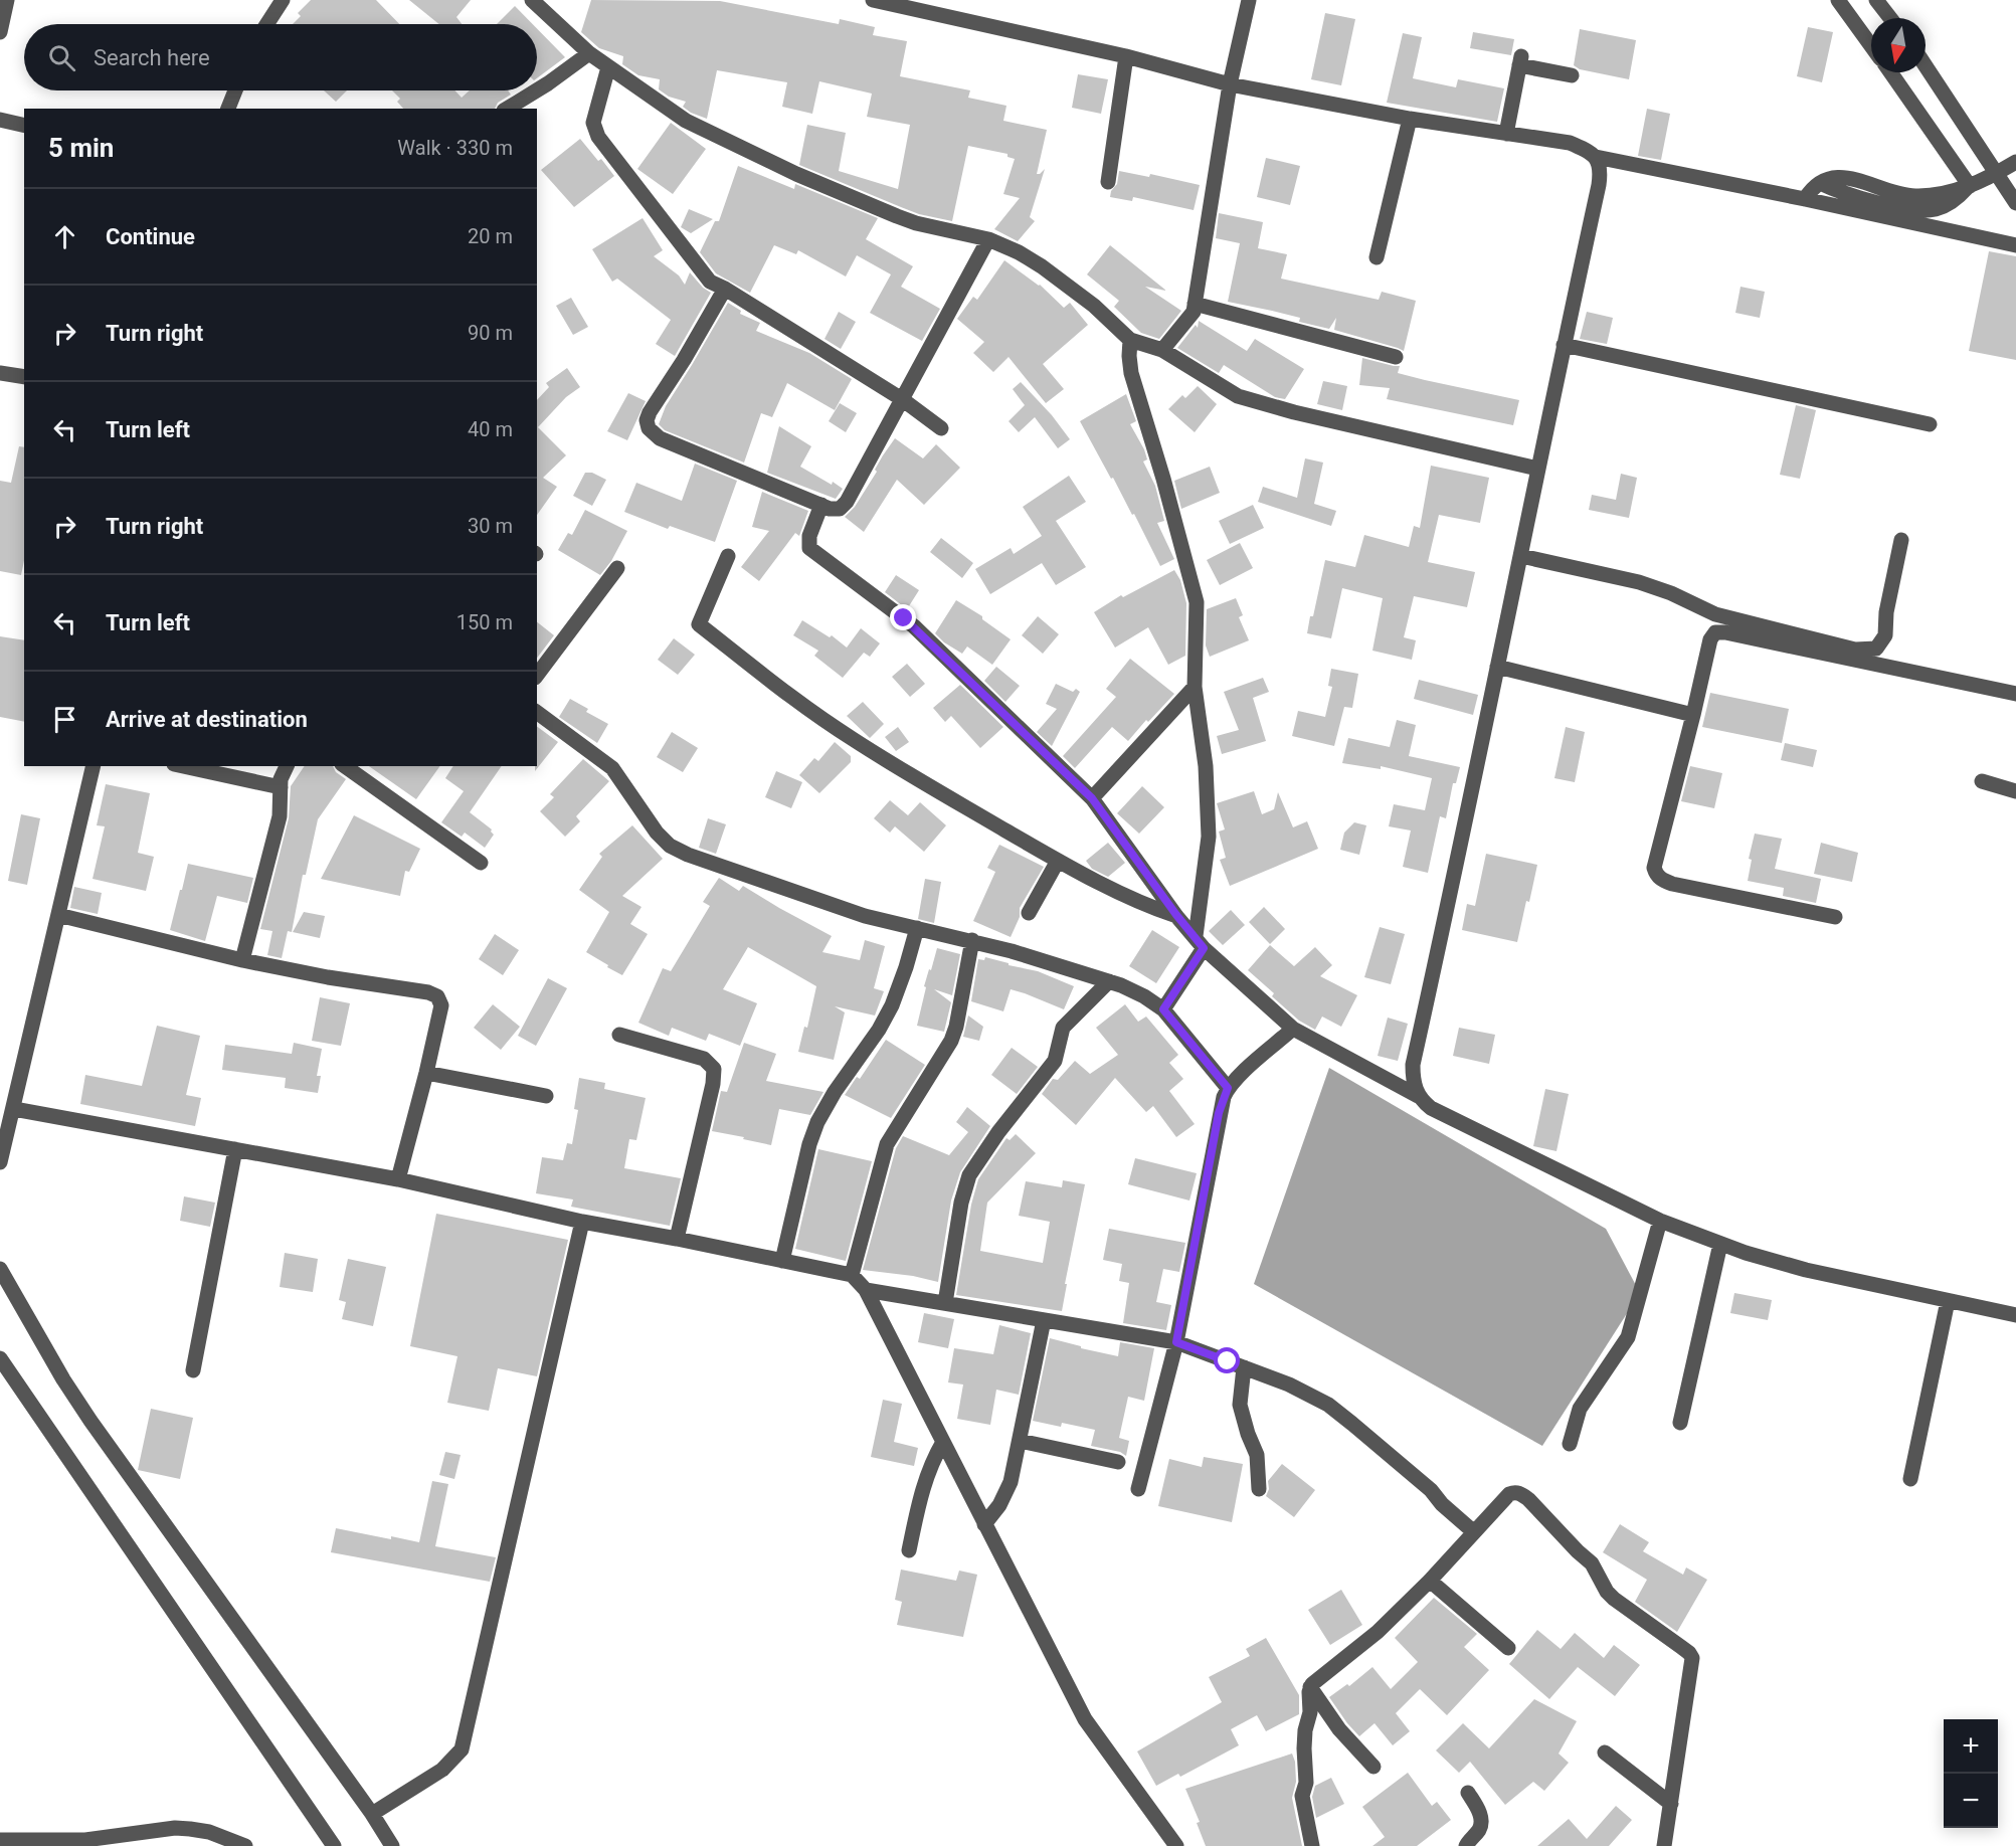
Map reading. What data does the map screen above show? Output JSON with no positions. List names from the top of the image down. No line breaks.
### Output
{"north":"bottom","page":{"search":"Search here","heading":["5 min","Walk · 330 m"],"list":[["Continue","20 m"],["Turn right","90 m"],["Turn left","40 m"],["Turn right","30 m"],["Turn left","150 m"],"Arrive at destination"],"map_buttons":["+","−"]}}
